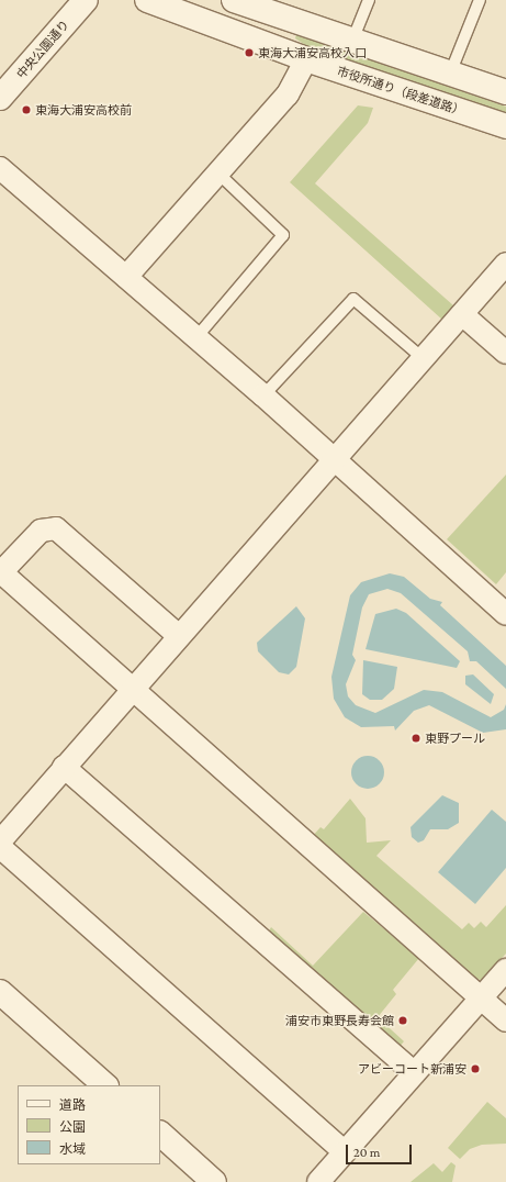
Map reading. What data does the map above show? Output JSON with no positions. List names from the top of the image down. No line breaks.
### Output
{"streets":{"street":["中央公園通り","市役所通り（段差道路）"]},"places":["東海大浦安高校入口","東海大浦安高校前","東野プール","浦安市東野長寿会館","アビーコート新浦安"],"legend":["道路","公園","水域"],"scale_bar":"20 m"}
